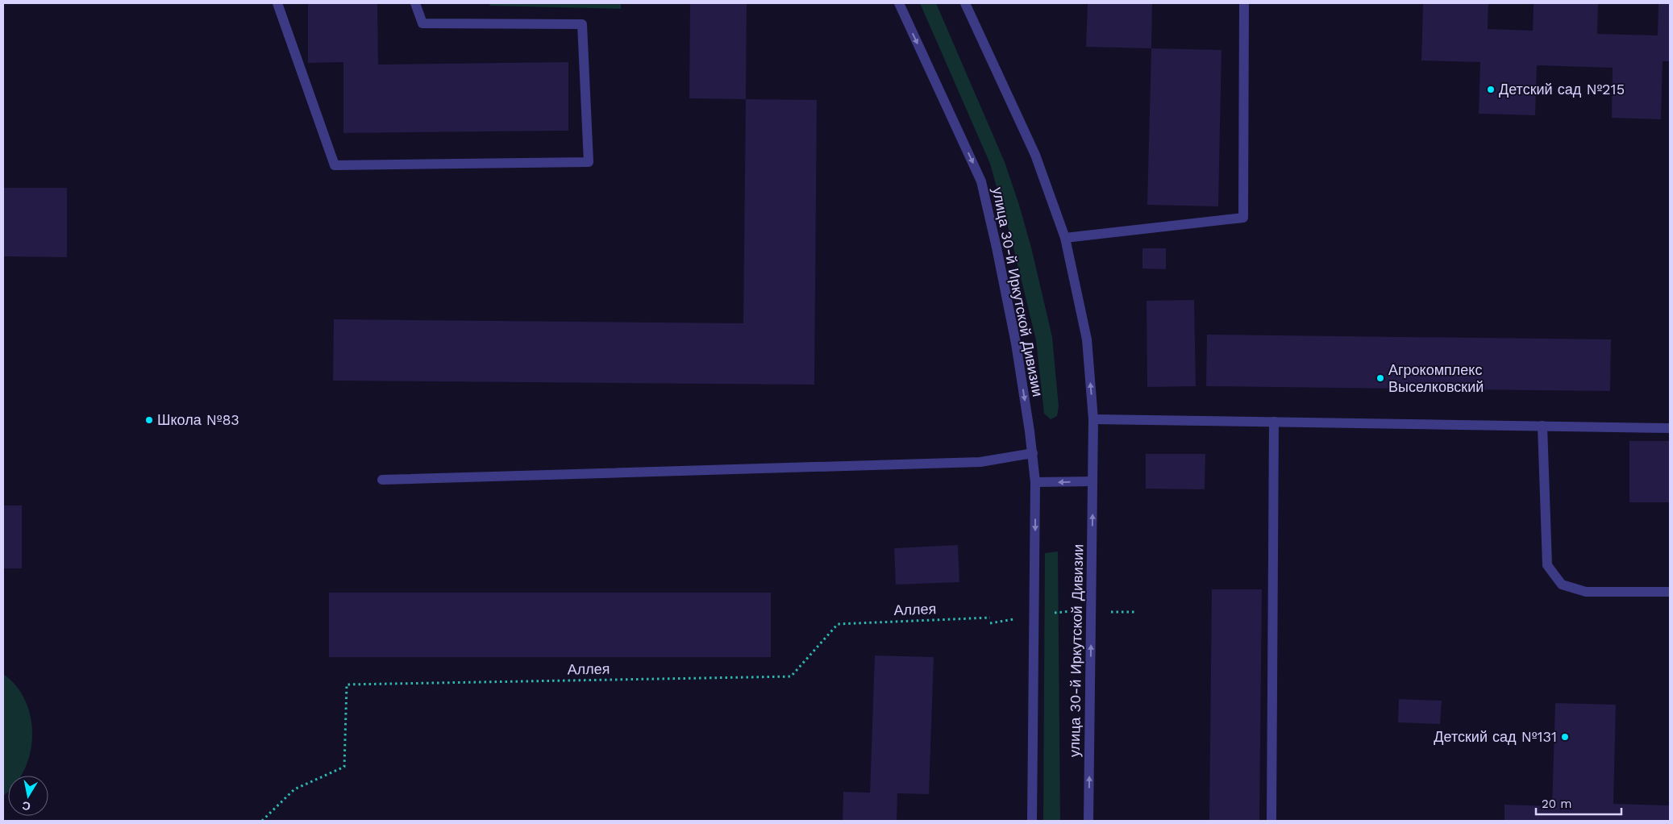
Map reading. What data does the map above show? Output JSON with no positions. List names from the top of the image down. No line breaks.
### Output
{"streets":{"street":["улица 30-й Иркутской Дивизии"],"path":["Аллея"]},"places":["Детский сад №215","Агрокомплекс Выселковский","Школа №83","Детский сад №131"],"scale_bar":"20 m","north":"bottom"}
